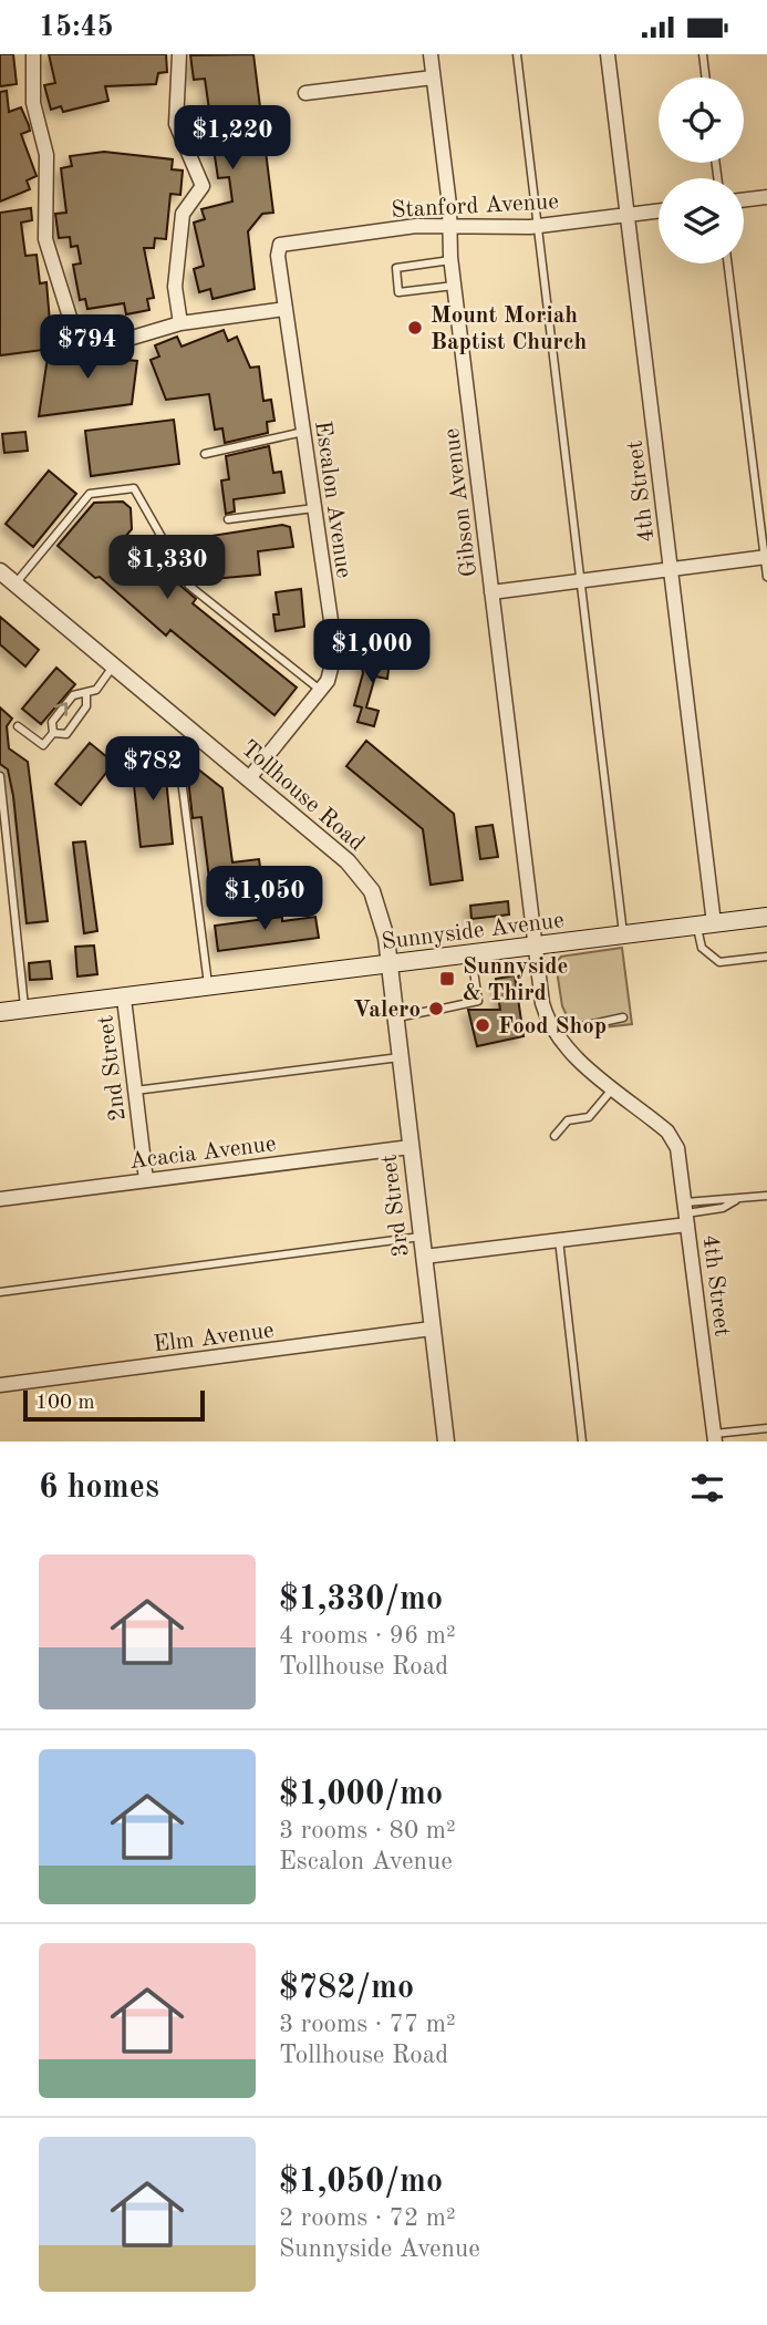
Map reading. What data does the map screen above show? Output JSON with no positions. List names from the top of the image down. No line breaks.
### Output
{"streets":{"main road":["Sunnyside Avenue"],"street":["Stanford Avenue","4th Street","Escalon Avenue","Gibson Avenue","Tollhouse Road","2nd Street","Acacia Avenue","3rd Street","Elm Avenue"]},"crossings":[["Stanford Avenue","4th Street"],["Stanford Avenue","Escalon Avenue"],["Stanford Avenue","Gibson Avenue"],["4th Street","Sunnyside Avenue"],["Escalon Avenue","Tollhouse Road"],["Gibson Avenue","Sunnyside Avenue"],["Tollhouse Road","Sunnyside Avenue"],["Tollhouse Road","3rd Street"],["Sunnyside Avenue","2nd Street"],["Sunnyside Avenue","3rd Street"],["2nd Street","Acacia Avenue"],["Acacia Avenue","3rd Street"],["3rd Street","Elm Avenue"]],"places":{"other":["Mount Moriah Baptist Church","Valero","Food Shop"],"transit":["Sunnyside & Third"]},"scale_bar":"100 m","page":{"status":"15:45","price":["$1,220","$794","$1,330","$1,000","$782","$1,050"],"scale":"100 m","heading":"6 homes","list":[{"name":"$1,330/mo","note":"4 rooms · 96 m² · Tollhouse Road"},{"name":"$1,000/mo","note":"3 rooms · 80 m² · Escalon Avenue"},{"name":"$782/mo","note":"3 rooms · 77 m² · Tollhouse Road"},{"name":"$1,050/mo","note":"2 rooms · 72 m² · Sunnyside Avenue"}]}}
